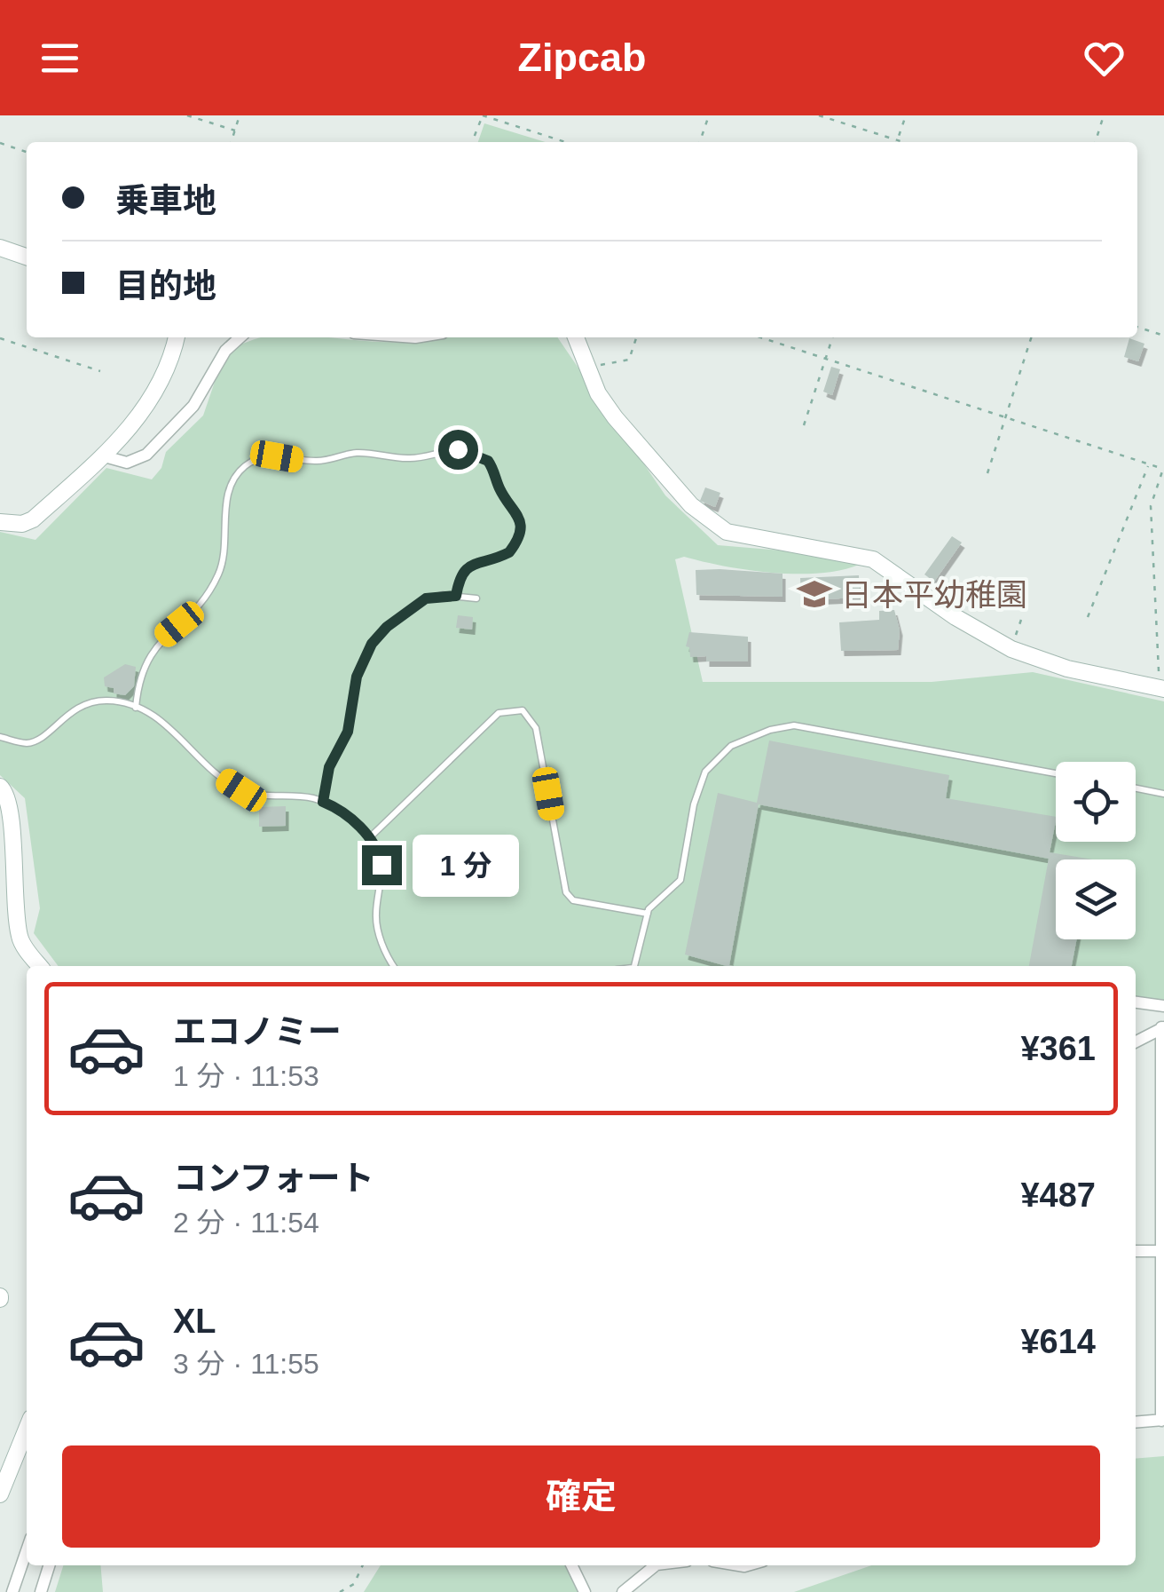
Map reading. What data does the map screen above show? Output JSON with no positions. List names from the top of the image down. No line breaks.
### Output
{"places":{"school or university":["日本平幼稚園"]},"page":{"header":"Zipcab","banner":["乗車地","目的地"],"bubble":"1 分","list":[{"name":"エコノミー","note":"1 分 · 11:53","value":"¥361"},{"name":"コンフォート","note":"2 分 · 11:54","value":"¥487"},{"name":"XL","note":"3 分 · 11:55","value":"¥614"}],"buttons":"確定"}}
